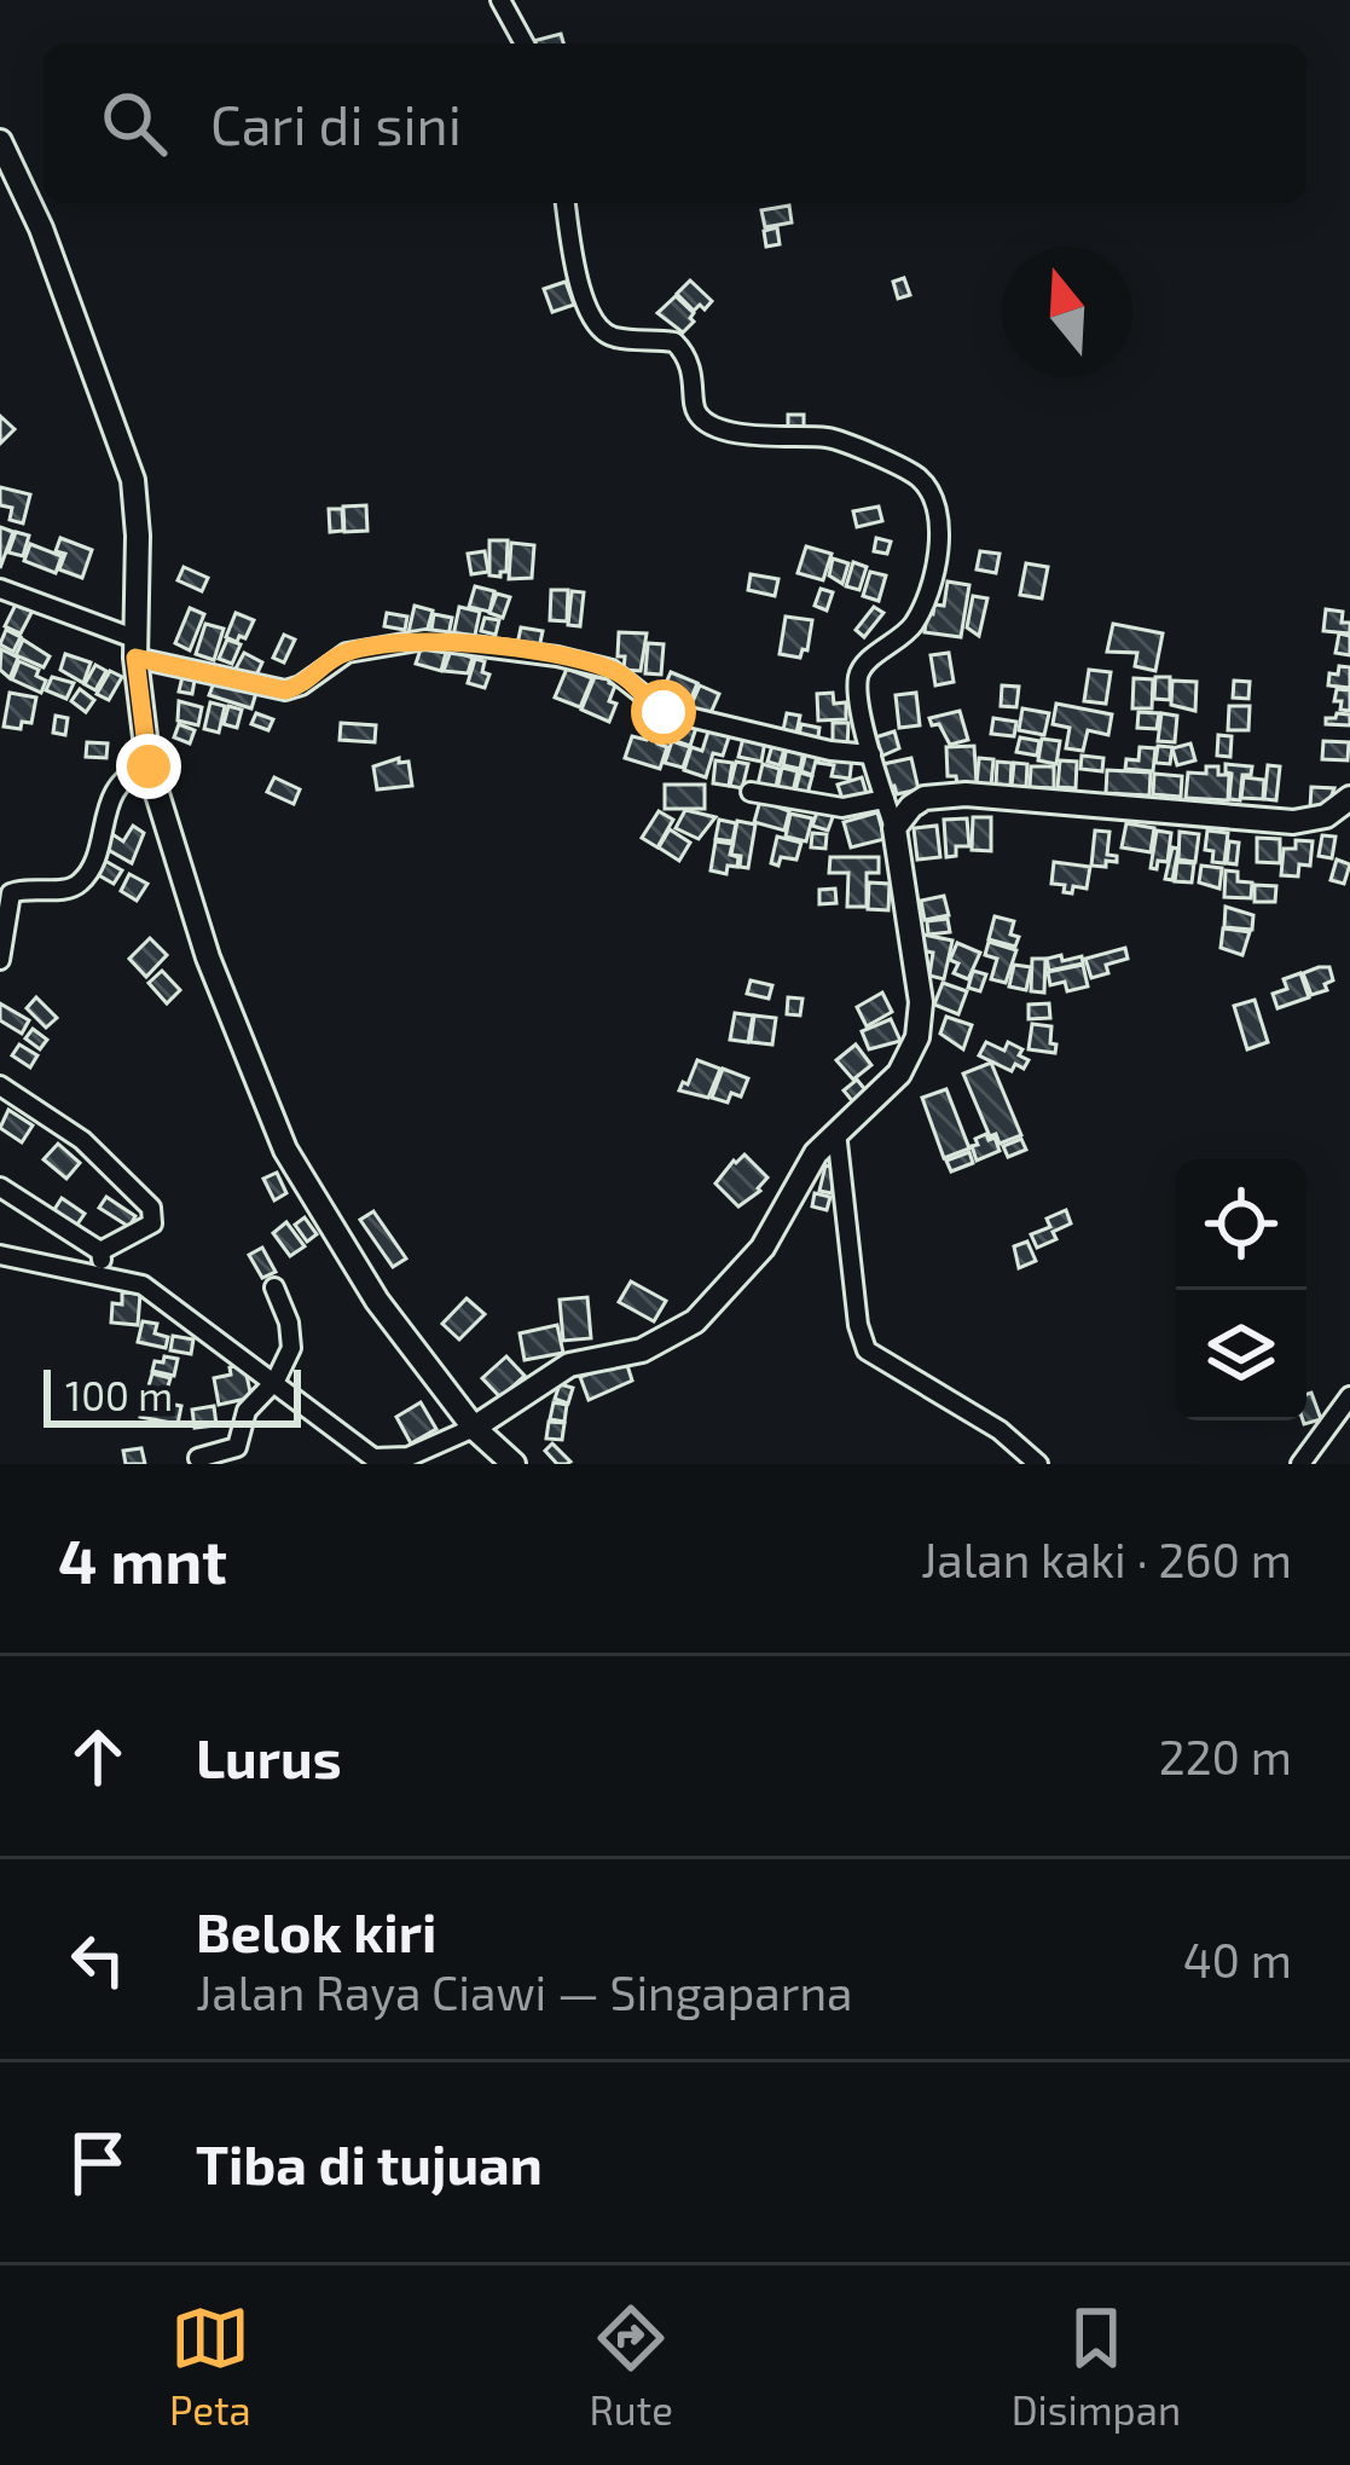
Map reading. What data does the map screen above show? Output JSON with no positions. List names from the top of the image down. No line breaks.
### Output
{"scale_bar":"100 m","north":"top","page":{"search":"Cari di sini","scale":"100 m","heading":["4 mnt","Jalan kaki · 260 m"],"list":[["Lurus","220 m"],["Belok kiri","Jalan Raya Ciawi — Singaparna","40 m"],"Tiba di tujuan"],"nav":["Peta","Rute","Disimpan"]}}
